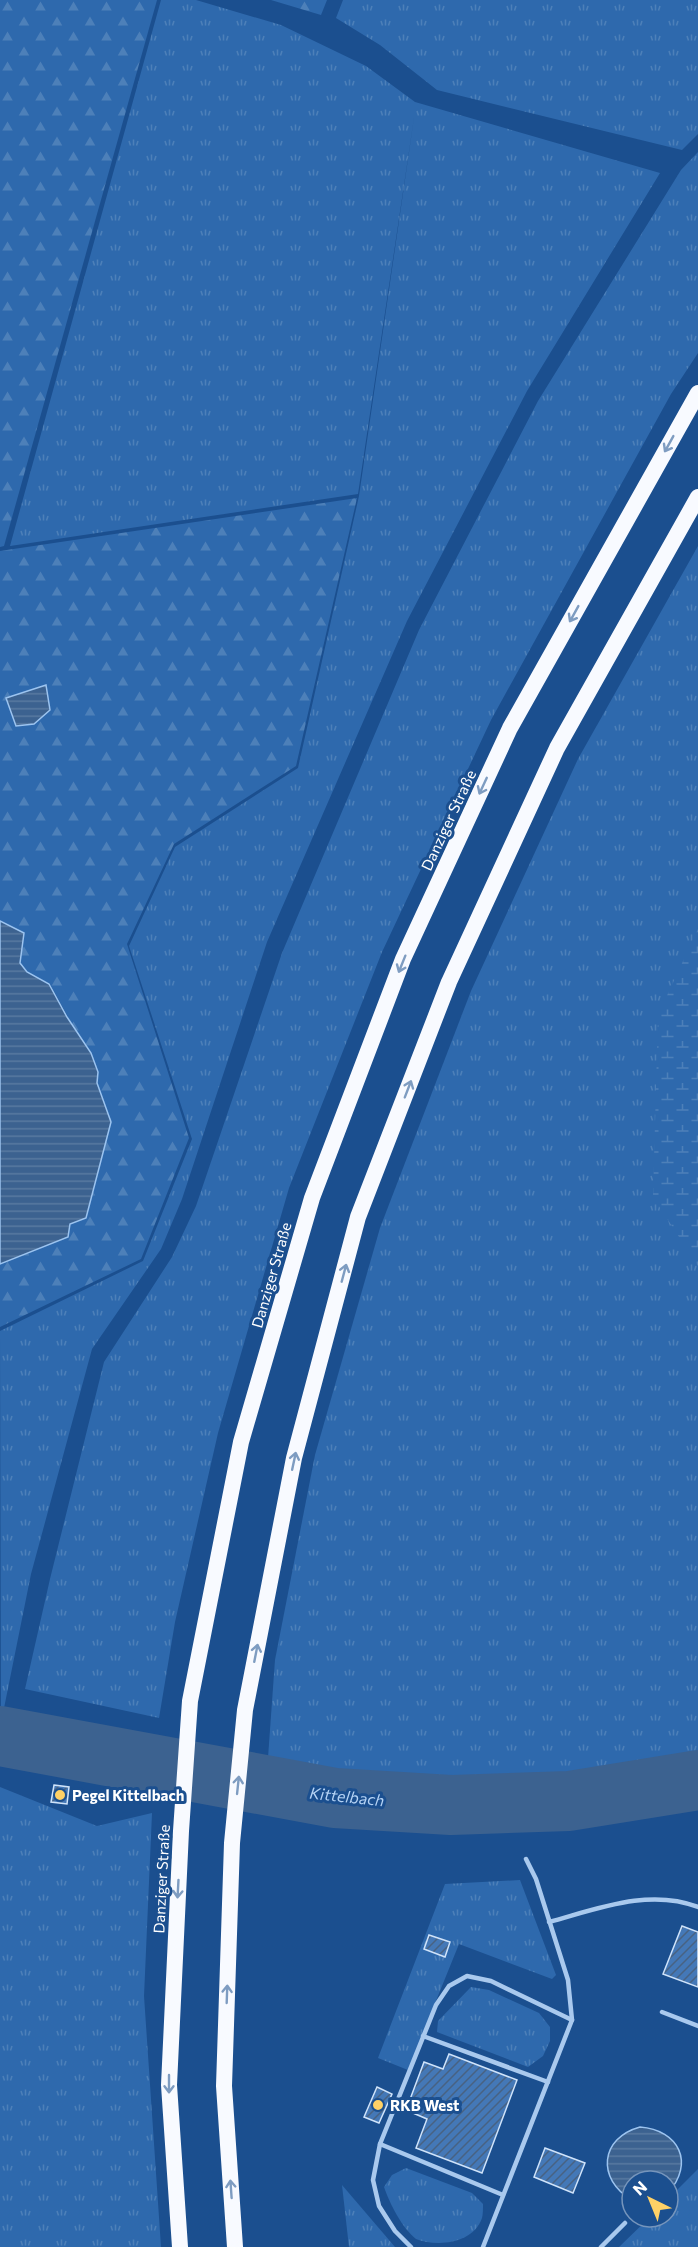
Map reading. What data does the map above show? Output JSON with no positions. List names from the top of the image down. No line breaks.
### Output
{"streets":{"highway":["Danziger Straße"]},"water":["Kittelbach"],"places":["Pegel Kittelbach","RKB West"],"north":"top left"}
